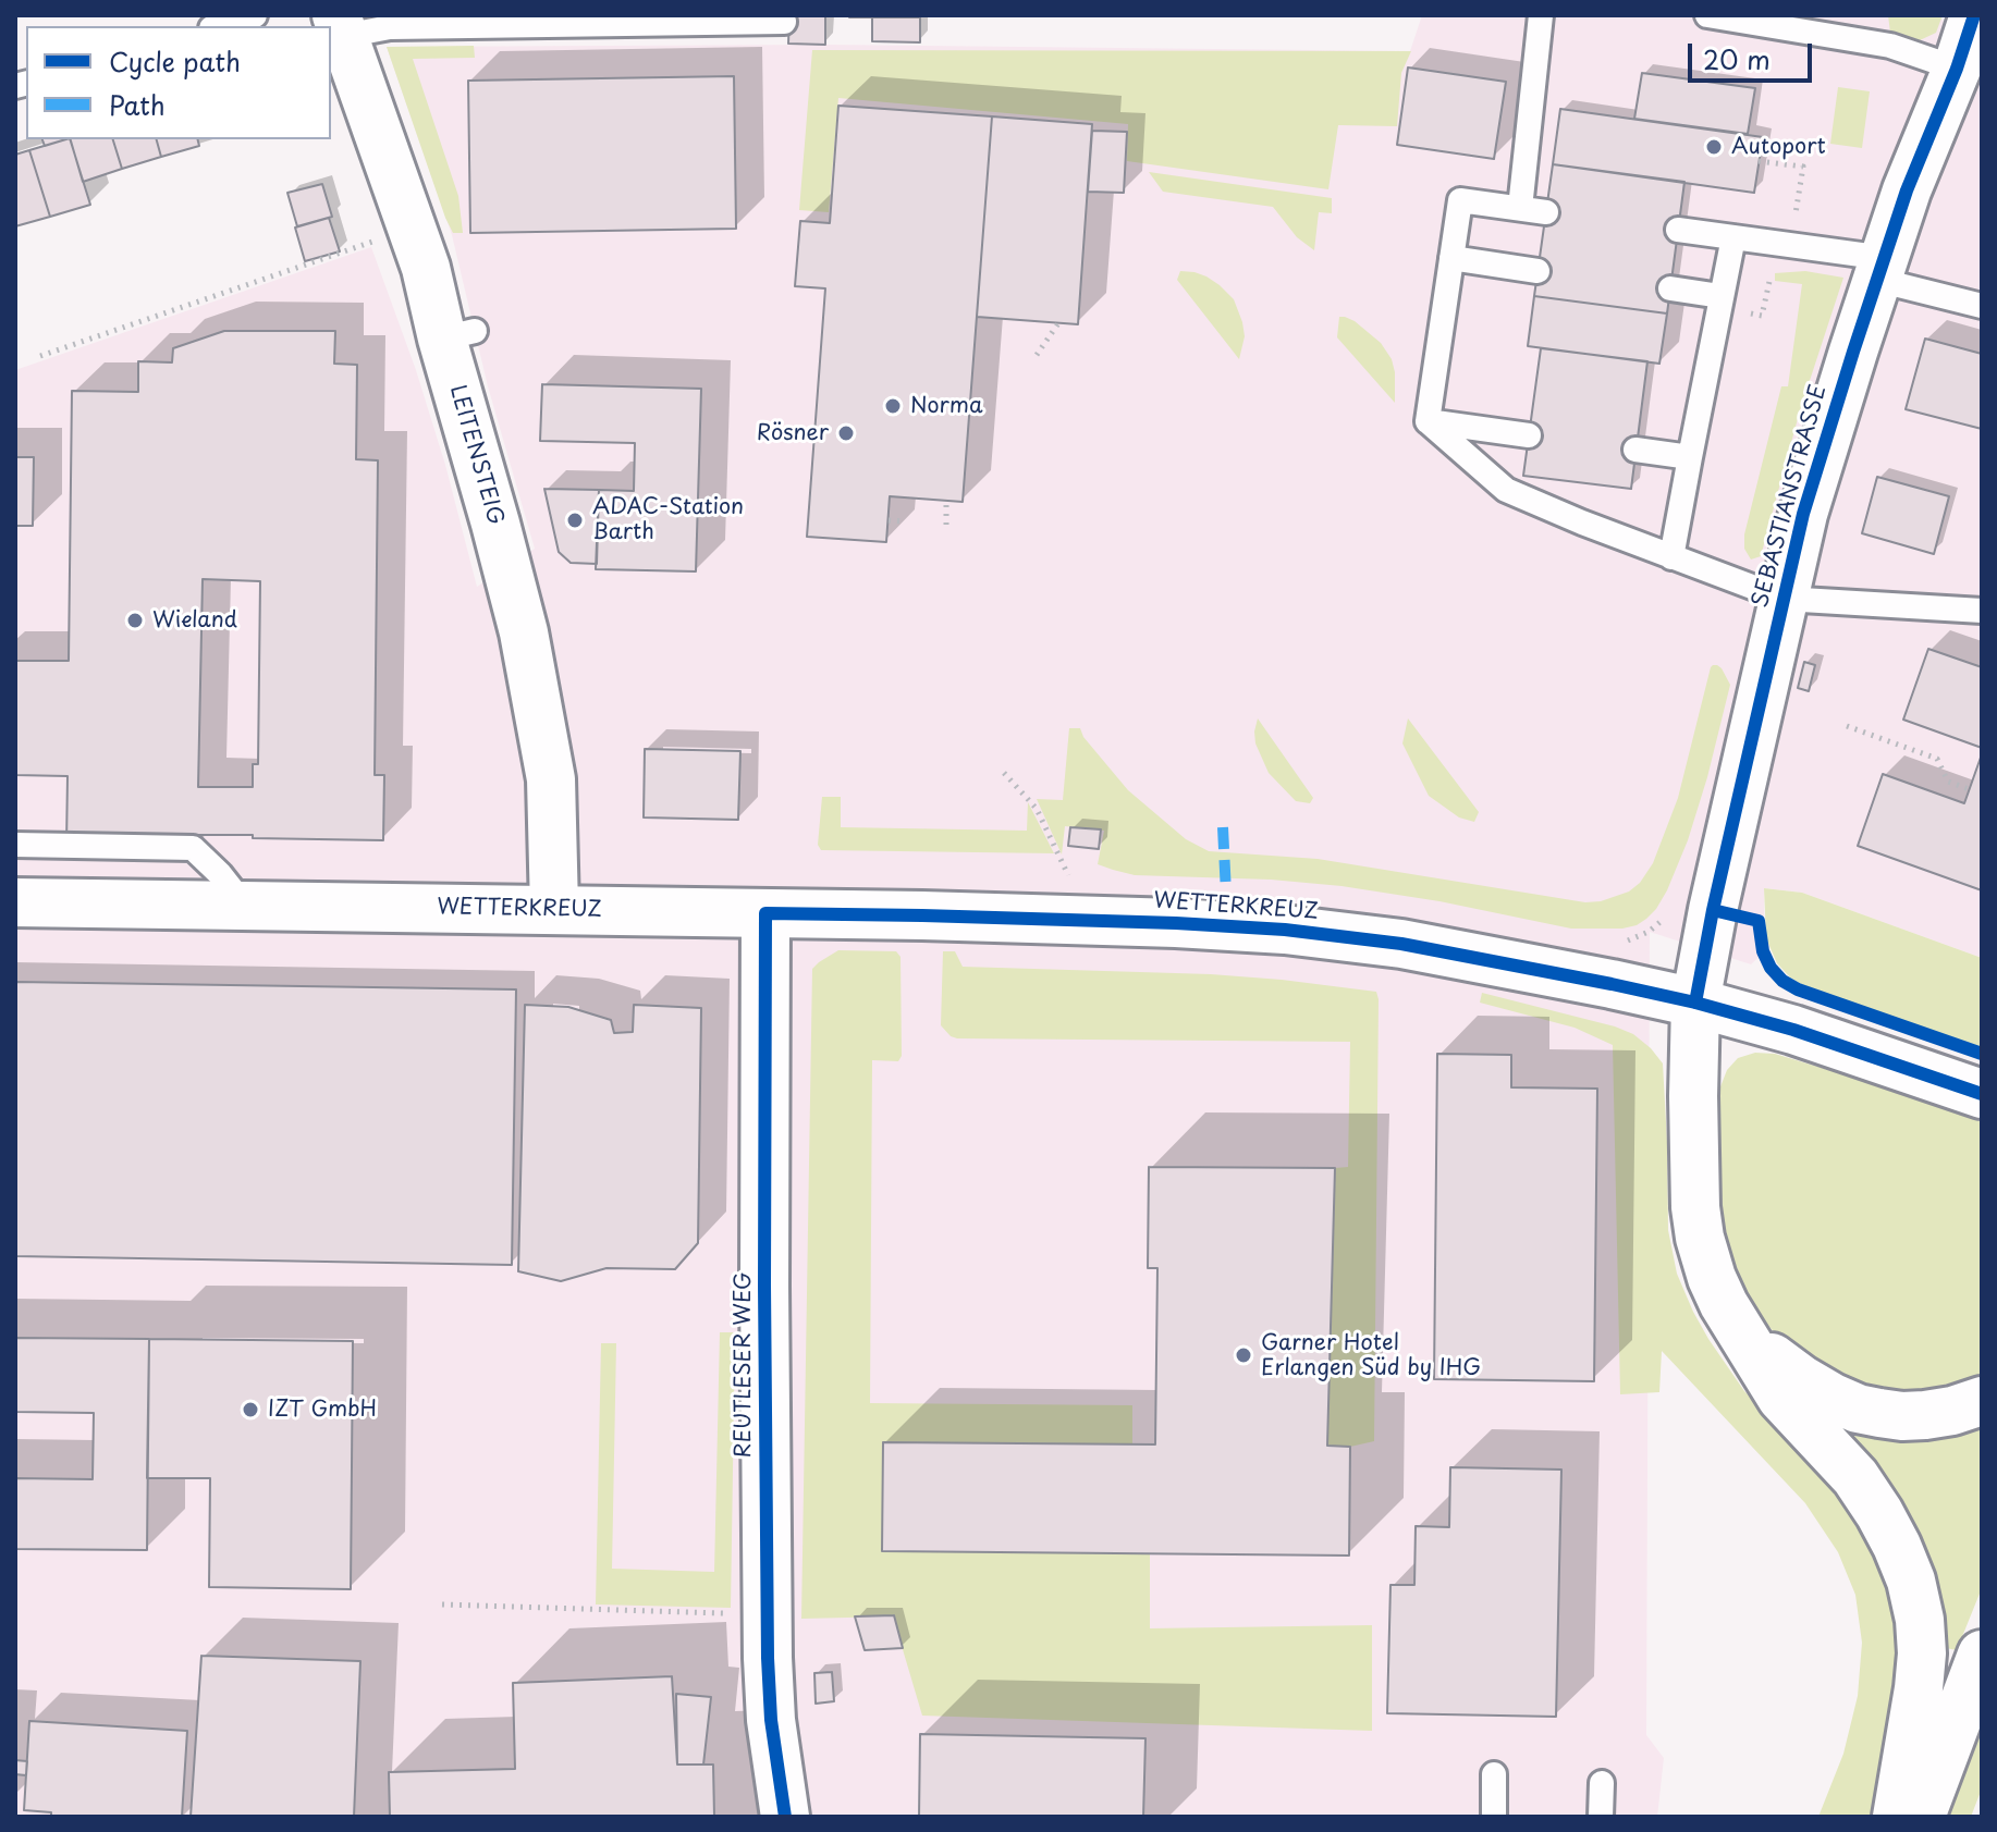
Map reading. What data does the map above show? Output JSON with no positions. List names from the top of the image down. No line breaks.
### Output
{"streets":{"main road":["LEITENSTEIG","SEBASTIANSTRASSE","WETTERKREUZ","REUTLESER WEG"]},"crossings":[["LEITENSTEIG","WETTERKREUZ"],["SEBASTIANSTRASSE","WETTERKREUZ"],["WETTERKREUZ","REUTLESER WEG"]],"places":["Autoport","Norma","Rösner","ADAC-Station Barth","Wieland","Garner Hotel Erlangen Süd by IHG","IZT GmbH"],"legend":["Cycle path","Path"],"scale_bar":"20 m"}
